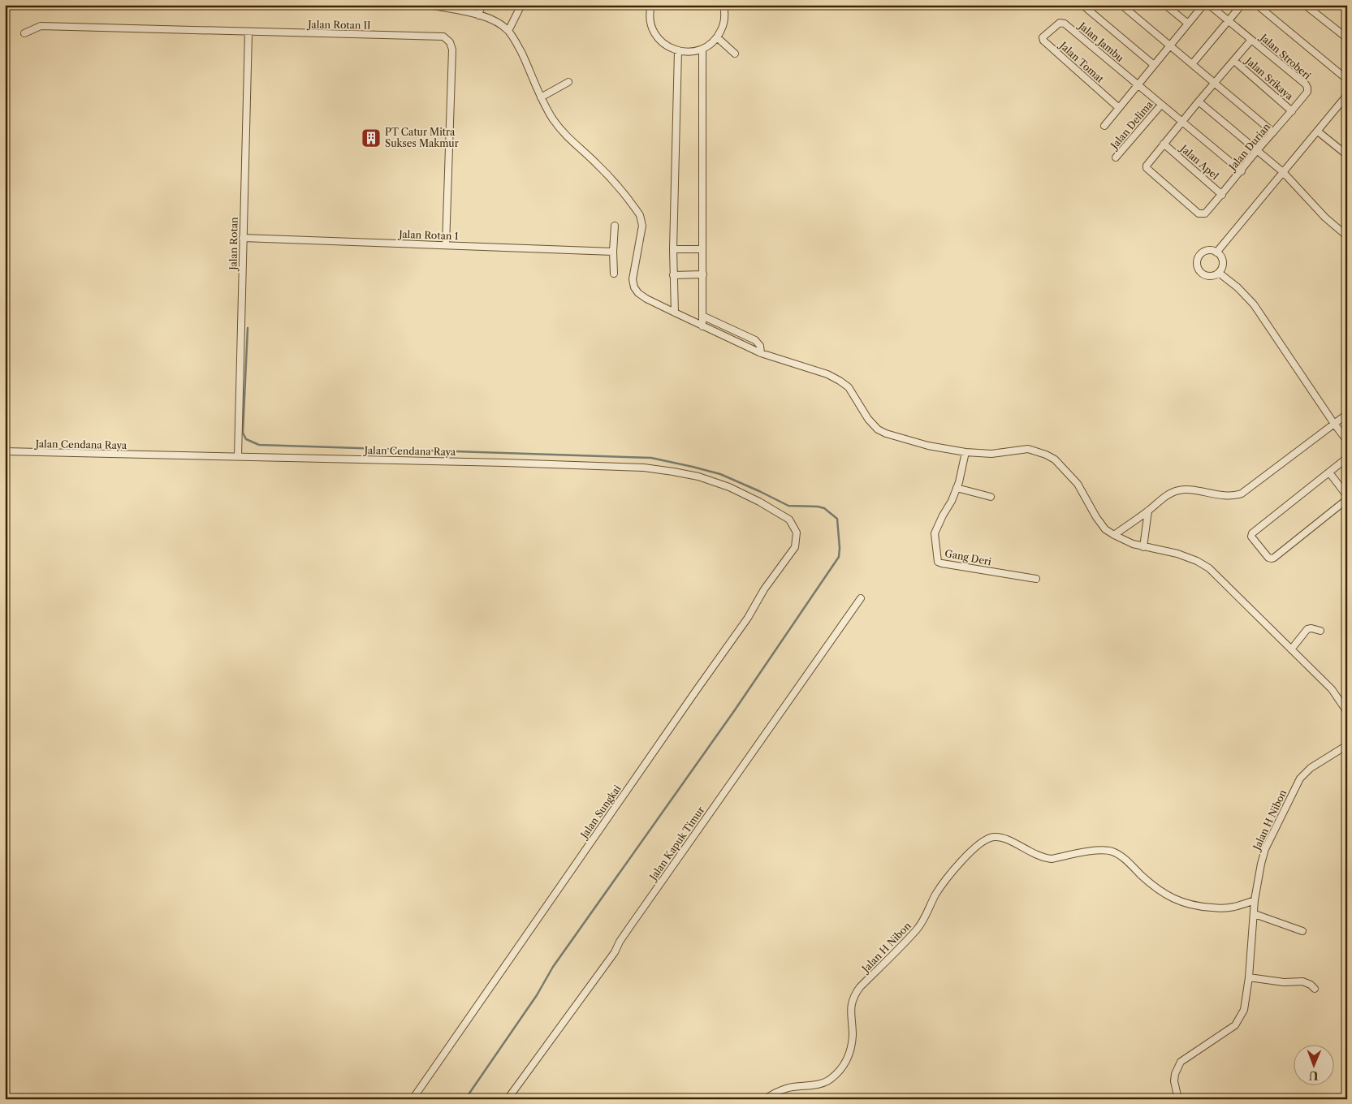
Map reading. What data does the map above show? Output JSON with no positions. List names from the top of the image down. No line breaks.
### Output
{"streets":{"street":["Jalan Rotan II","Jalan Jambu","Jalan Stroberi","Jalan Tomat","Jalan Srikaya","Jalan Delima","Jalan Durian","Jalan Apel","Jalan Rotan 1","Jalan Rotan","Jalan Cendana Raya","Gang Deri","Jalan Sungkai","Jalan H Nibon","Jalan Kapuk Timur"]},"crossings":[["Jalan Rotan II","Jalan Rotan 1"],["Jalan Rotan II","Jalan Rotan"],["Jalan Jambu","Jalan Tomat"],["Jalan Stroberi","Jalan Durian"],["Jalan Srikaya","Jalan Durian"],["Jalan Durian","Jalan Apel"],["Jalan Rotan 1","Jalan Rotan"],["Jalan Rotan","Jalan Cendana Raya"],["Jalan Cendana Raya","Jalan Sungkai"]],"places":{"building":["PT Catur Mitra Sukses Makmur"]},"north":"bottom"}
